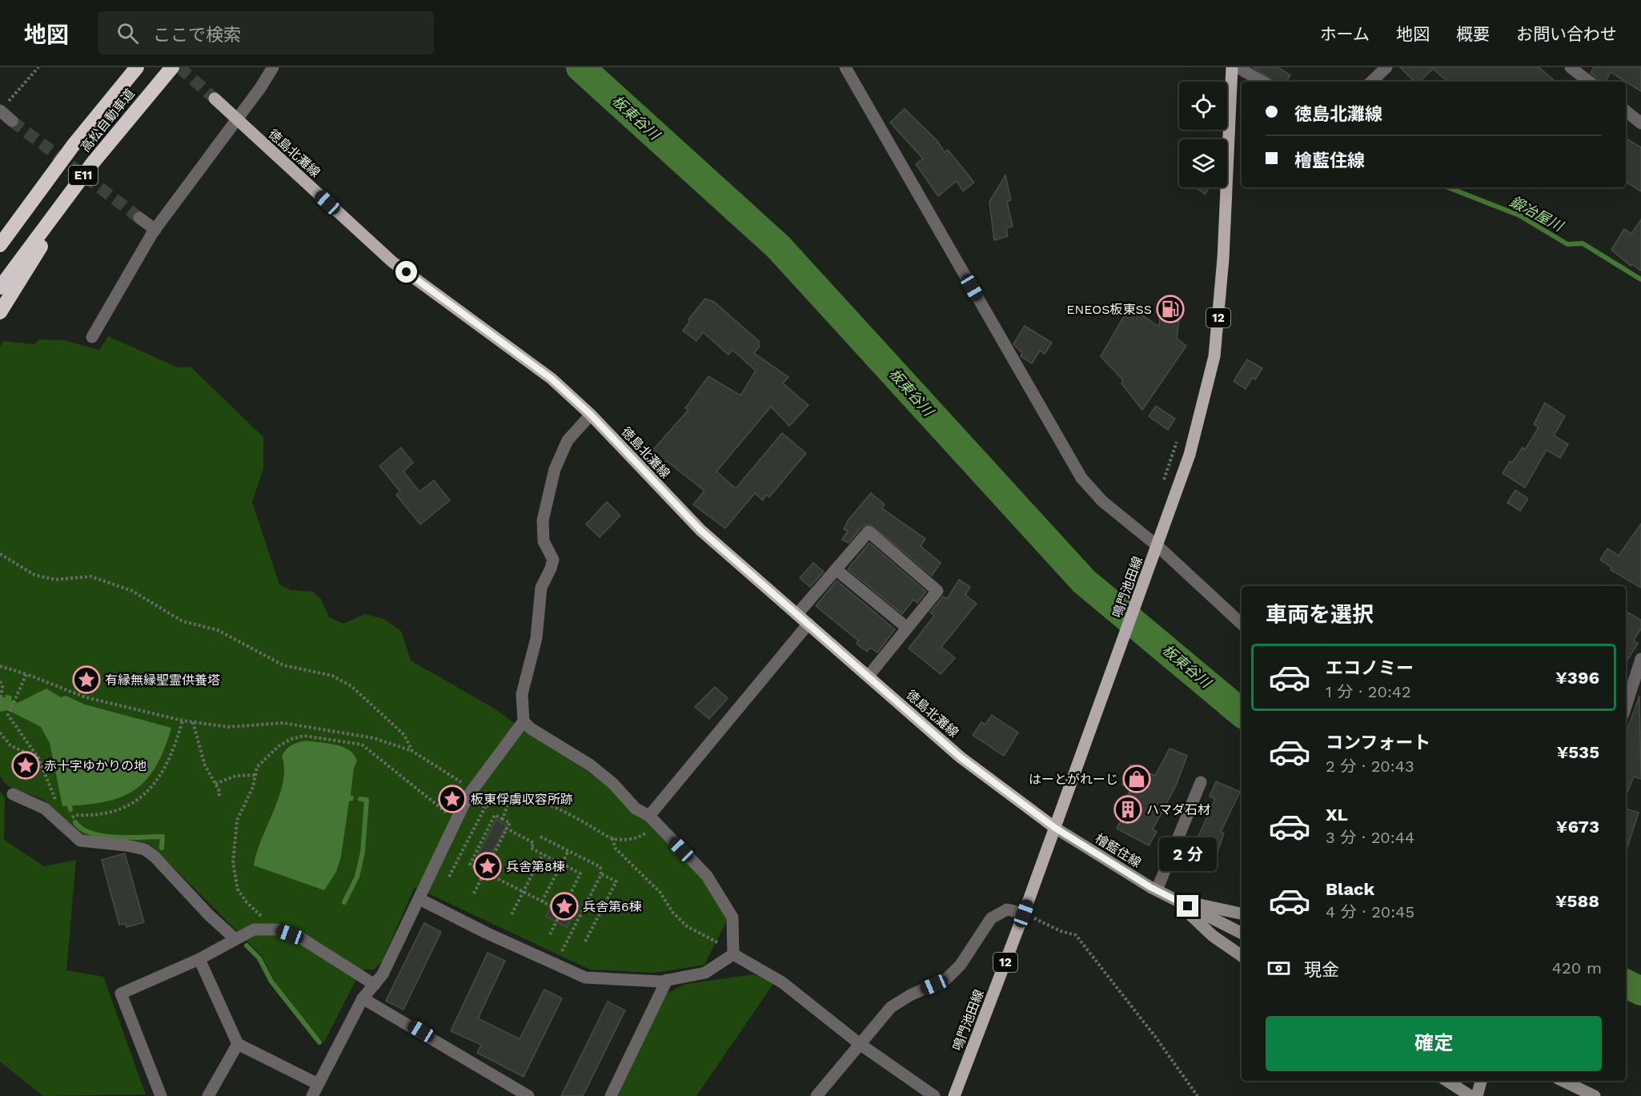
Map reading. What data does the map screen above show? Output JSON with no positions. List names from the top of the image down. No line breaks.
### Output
{"streets":{"highway":["高松自動車道","E11"],"main road":["徳島北灘線","12","鳴門池田線","檜藍住線"]},"crossings":[["徳島北灘線","鳴門池田線"],["徳島北灘線","檜藍住線"],["鳴門池田線","檜藍住線"]],"water":["板東谷川","鍛冶屋川"],"places":{"fuel station":["ENEOS板東SS"],"place":["有縁無縁聖霊供養塔","赤十字ゆかりの地","板東俘虜収容所跡","兵舎第8棟","兵舎第6棟"],"shop":["はーとがれーじ"],"building":["ハマダ石材"]},"page":{"header":"地図","search":"ここで検索","nav":["ホーム","地図","概要","お問い合わせ"],"banner":["徳島北灘線","檜藍住線"],"heading":"車両を選択","list":[{"name":"エコノミー","note":"1 分 · 20:42","value":"¥396"},{"name":"コンフォート","note":"2 分 · 20:43","value":"¥535"},{"name":"XL","note":"3 分 · 20:44","value":"¥673"},{"name":"Black","note":"4 分 · 20:45","value":"¥588"}],"bubble":"2 分","pay":["現金","420 m"],"buttons":"確定"}}
